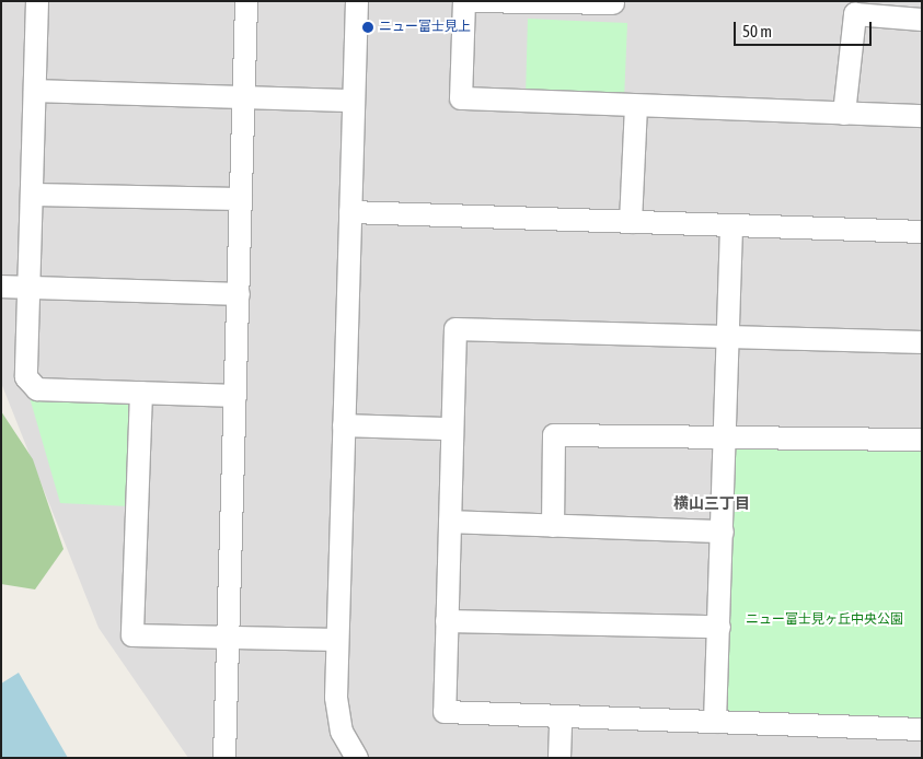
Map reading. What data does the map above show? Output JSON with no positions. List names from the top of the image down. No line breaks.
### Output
{"districts":["横山三丁目"],"parks":["ニュー富士見ヶ丘中央公園"],"places":["ニュー富士見上"],"scale_bar":"50 m"}
